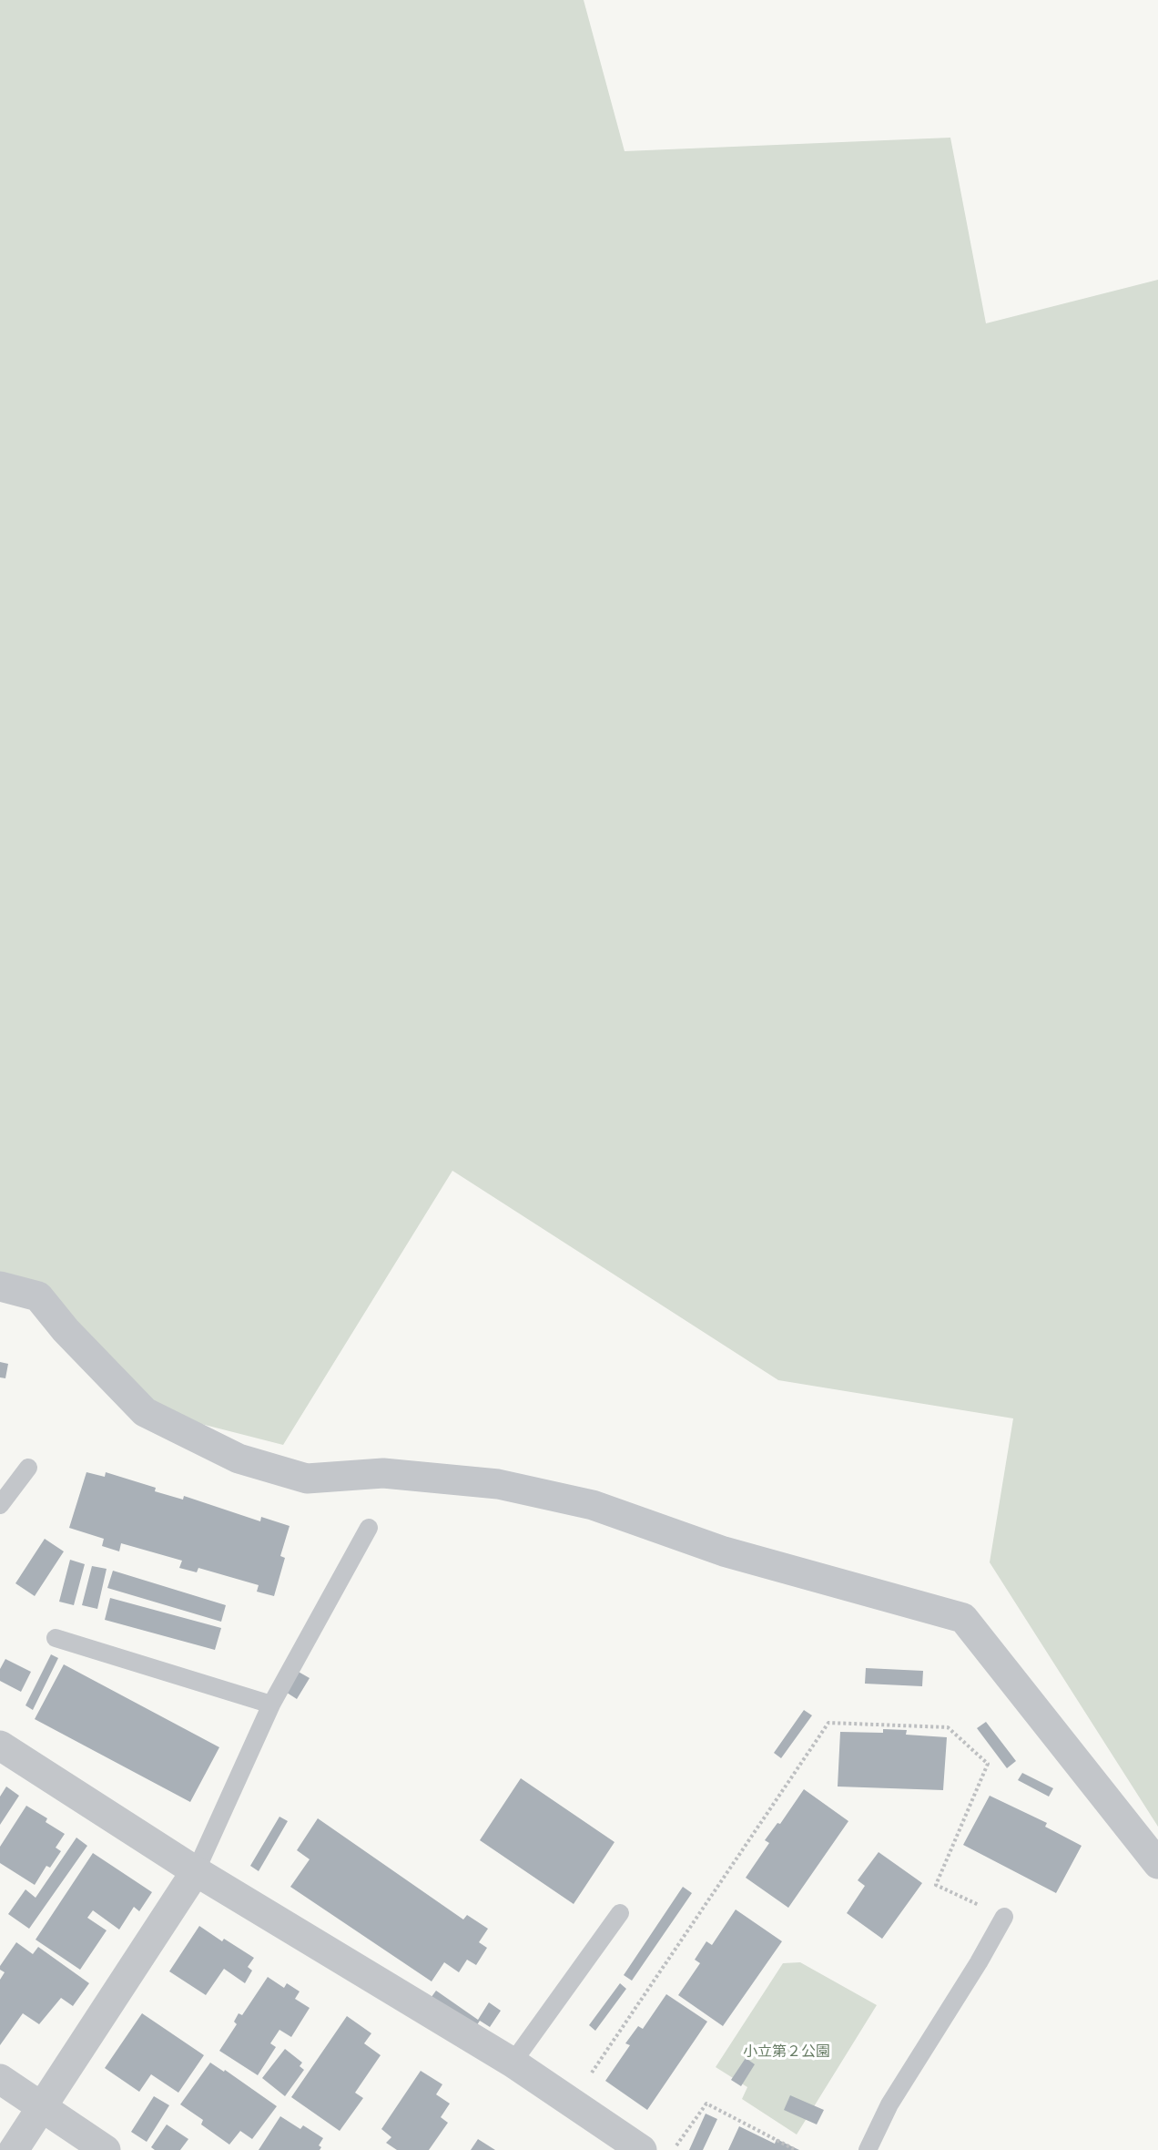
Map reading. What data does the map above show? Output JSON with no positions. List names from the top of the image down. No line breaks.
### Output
{"parks":["小立第２公園"]}
